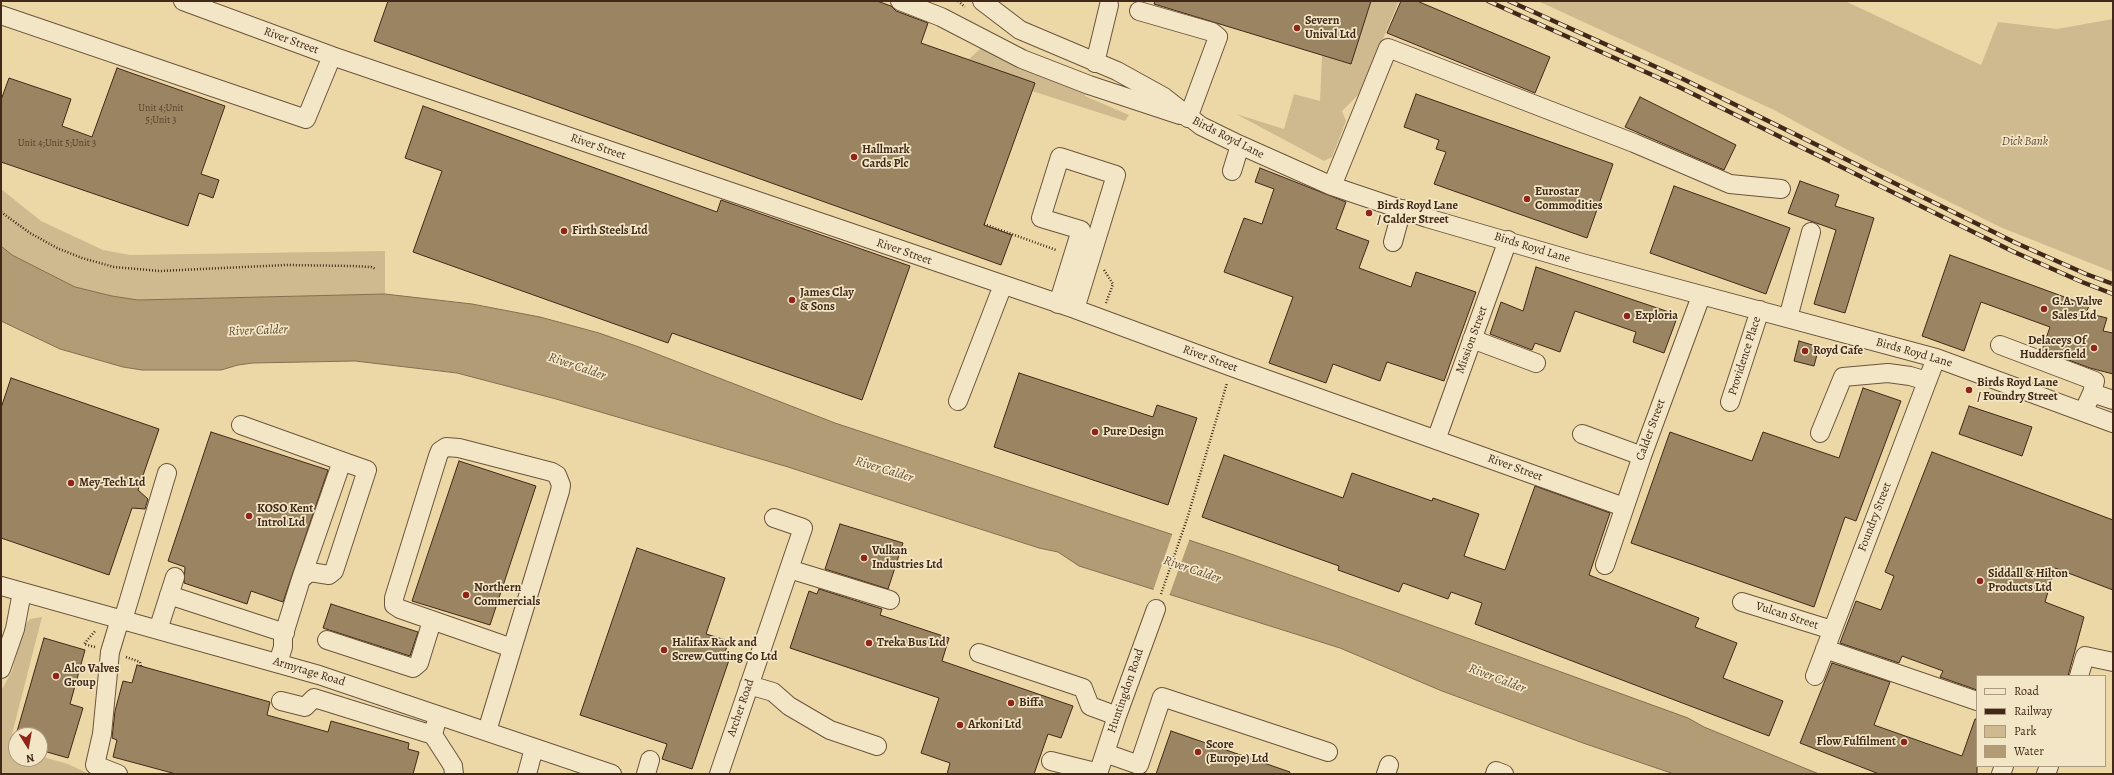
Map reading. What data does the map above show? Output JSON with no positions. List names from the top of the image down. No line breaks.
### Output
{"streets":{"street":["River Street","Birds Royd Lane","Mission Street","Providence Place","Calder Street","Foundry Street","Vulcan Street","Armytage Road","Huntingdon Road","Archer Road"]},"crossings":[["River Street","Mission Street"],["River Street","Calder Street"],["Birds Royd Lane","Mission Street"],["Birds Royd Lane","Providence Place"],["Birds Royd Lane","Calder Street"],["Birds Royd Lane","Foundry Street"],["Foundry Street","Vulcan Street"]],"water":["River Calder"],"parks":["Dick Bank"],"places":["Severn Unival Ltd","Hallmark Cards Plc","Eurostar Commodities","Birds Royd Lane / Calder Street","Firth Steels Ltd","James Clay & Sons","G.A. Valve Sales Ltd","Exploria","Delaceys Of Huddersfield","Royd Cafe","Birds Royd Lane / Foundry Street","Pure Design","Mey-Tech Ltd","KOSO Kent Introl Ltd","Vulkan Industries Ltd","Siddall & Hilton Products Ltd","Northern Commercials","Treka Bus Ltd","Halifax Rack and Screw Cutting Co Ltd","Alco Valves Group","Biffa","Arkoni Ltd","Flow Fulfilment","Score (Europe) Ltd"],"house_numbers":["Unit 4;Unit 5;Unit 3","Unit 4;Unit 5;Unit 3"],"legend":["Road","Railway","Park","Water"],"north":"bottom"}
